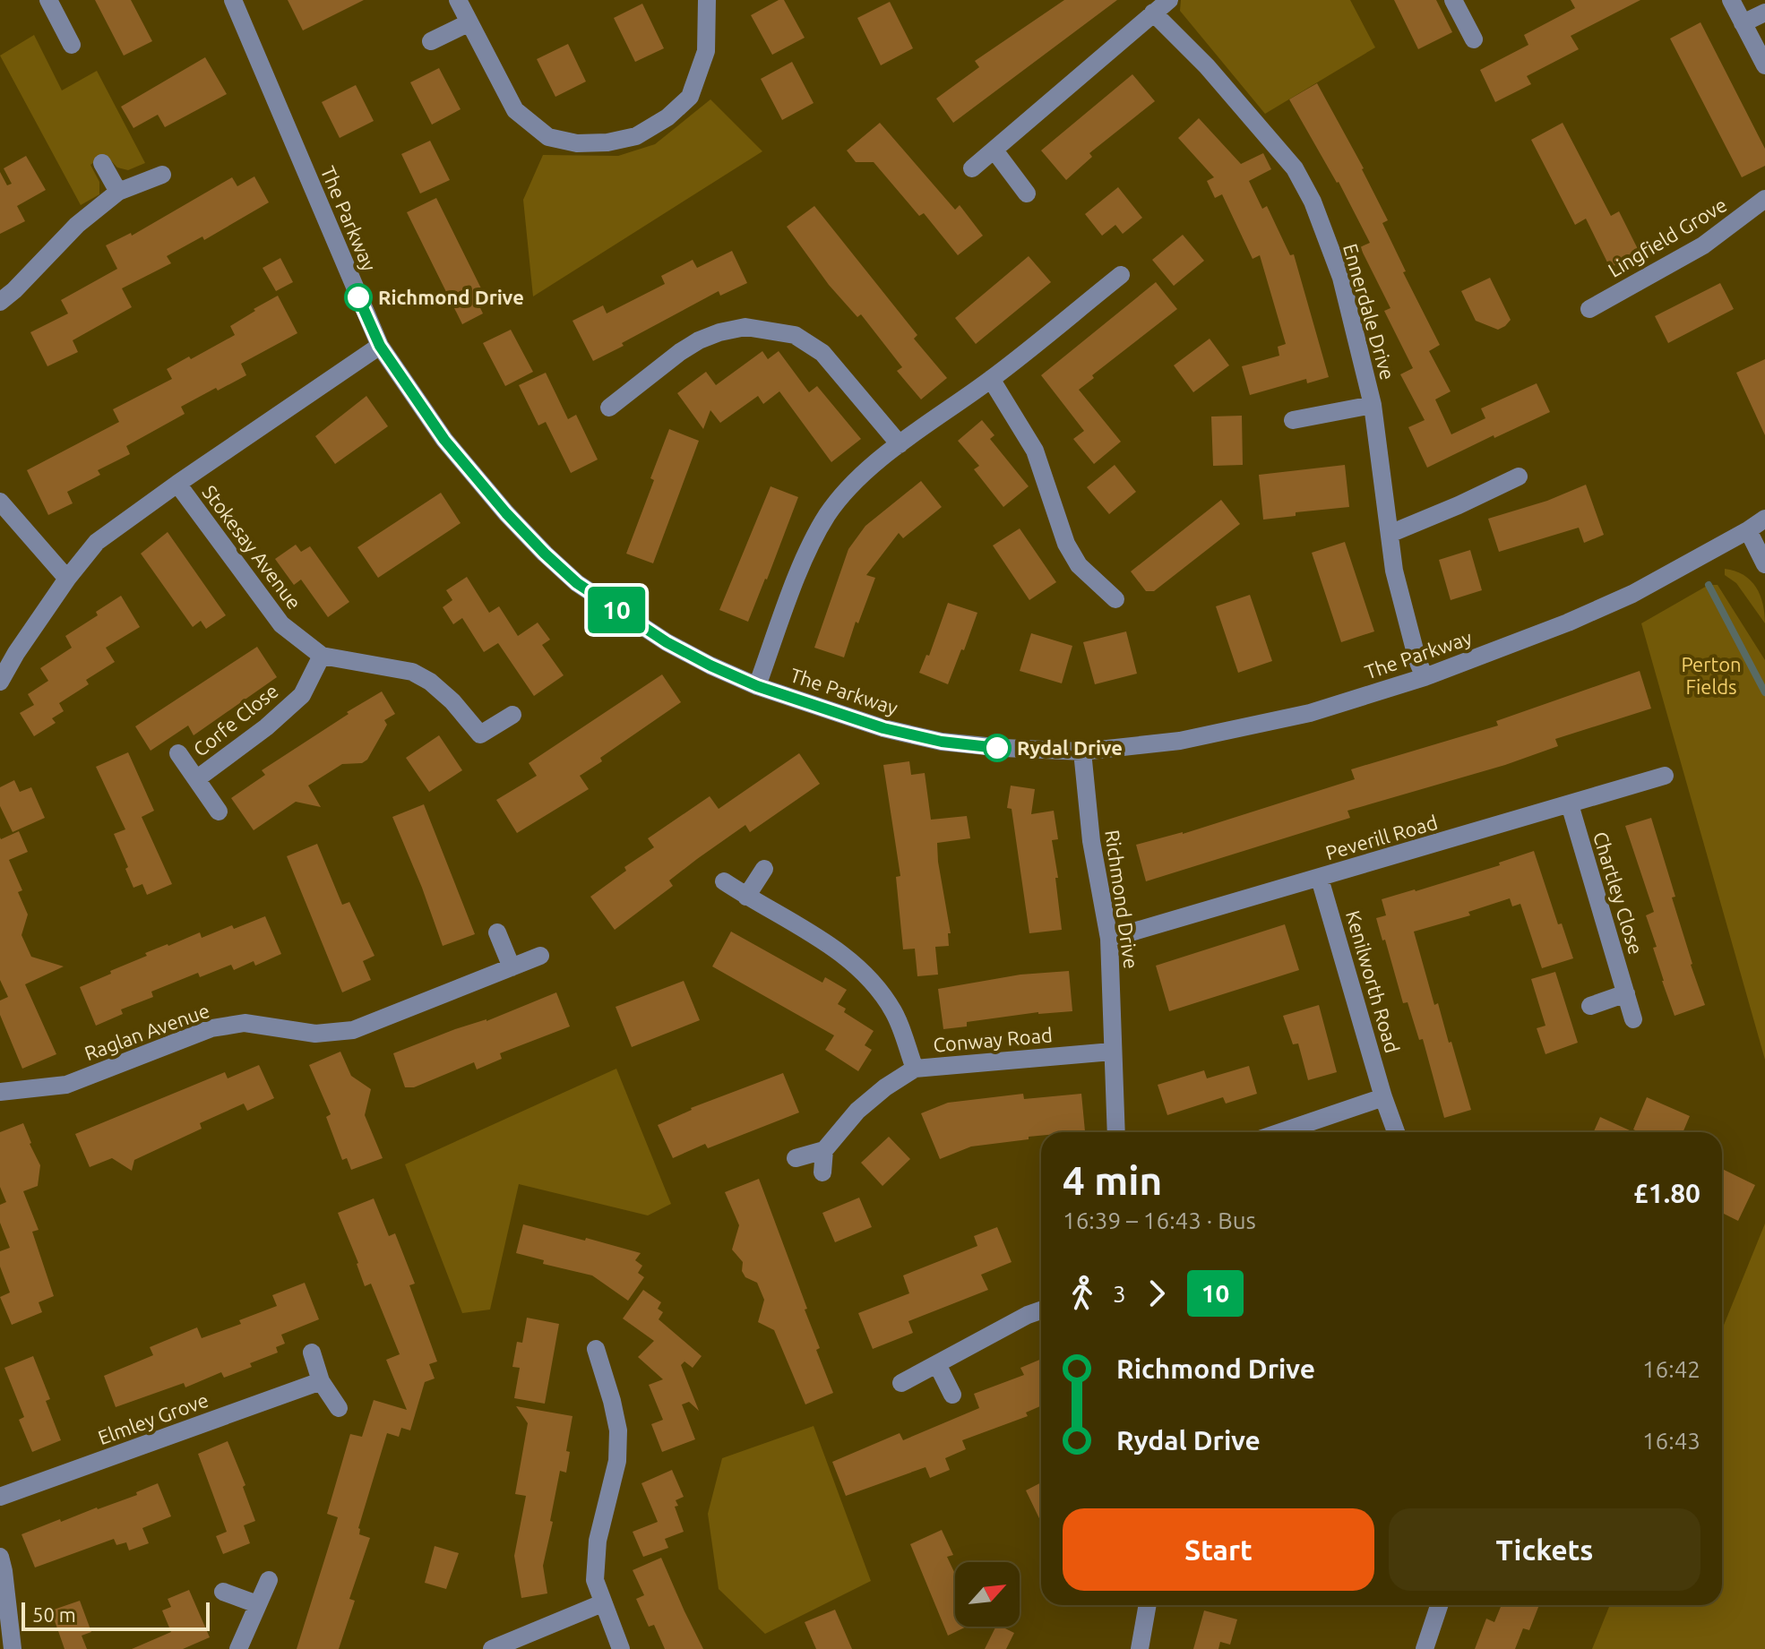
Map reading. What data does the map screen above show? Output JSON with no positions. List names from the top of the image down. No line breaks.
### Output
{"streets":{"street":["The Parkway","Lingfield Grove","Ennerdale Drive","Stokesay Avenue","Corfe Close","Peverill Road","Chartley Close","Richmond Drive","Kenilworth Road","Raglan Avenue","Conway Road","Elmley Grove"]},"crossings":[["The Parkway","Ennerdale Drive"],["The Parkway","Richmond Drive"],["Stokesay Avenue","Corfe Close"],["Peverill Road","Chartley Close"],["Peverill Road","Richmond Drive"],["Peverill Road","Kenilworth Road"],["Richmond Drive","Conway Road"]],"parks":["Perton Fields"],"places":["Richmond Drive","Rydal Drive"],"lines":["bus line 10"],"scale_bar":"50 m","north":"top right","page":{"on_map":"10","heading":["4 min","16:39 – 16:43 · Bus","£1.80"],"legs":["3","10"],"list":[{"name":"Richmond Drive","value":"16:42"},{"name":"Rydal Drive","value":"16:43"}],"buttons":["Start","Tickets"],"scale":"50 m"}}
